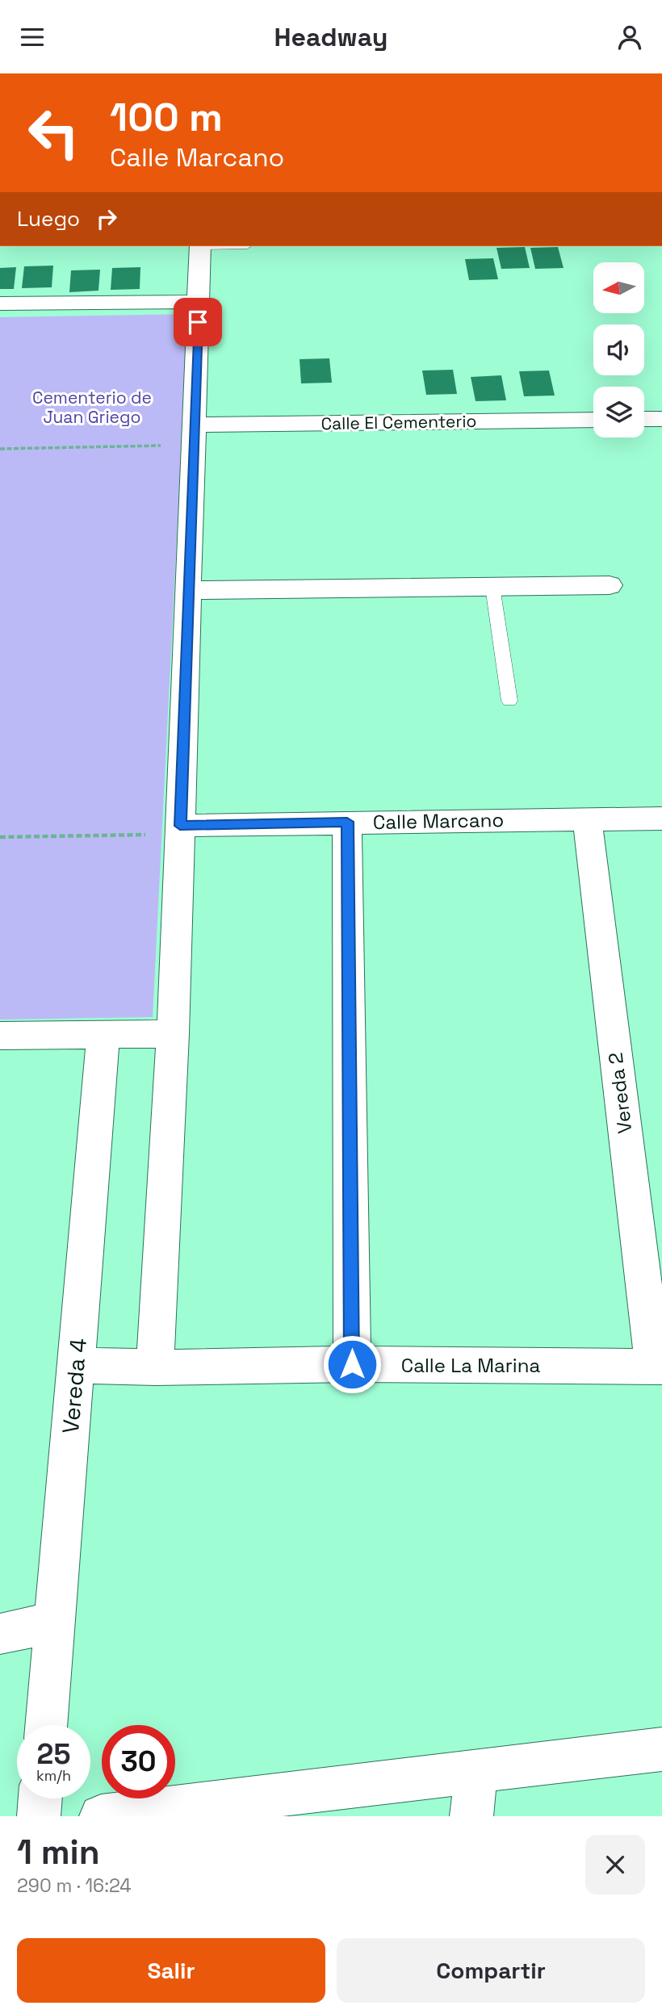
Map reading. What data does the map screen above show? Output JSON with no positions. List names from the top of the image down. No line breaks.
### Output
{"streets":{"street":["Calle El Cementerio","Calle Marcano","Vereda 2","Calle La Marina","Vereda 4"]},"crossings":[["Calle Marcano","Vereda 2"],["Vereda 2","Calle La Marina"],["Calle La Marina","Vereda 4"]],"parks":["Cementerio de Juan Griego"],"north":"left","page":{"header":"Headway","turn":["100 m","Calle Marcano"],"then":"Luego","speed":"25 km/h","limit":"30","heading":["1 min","290 m · 16:24"],"buttons":["Salir","Compartir"]}}
